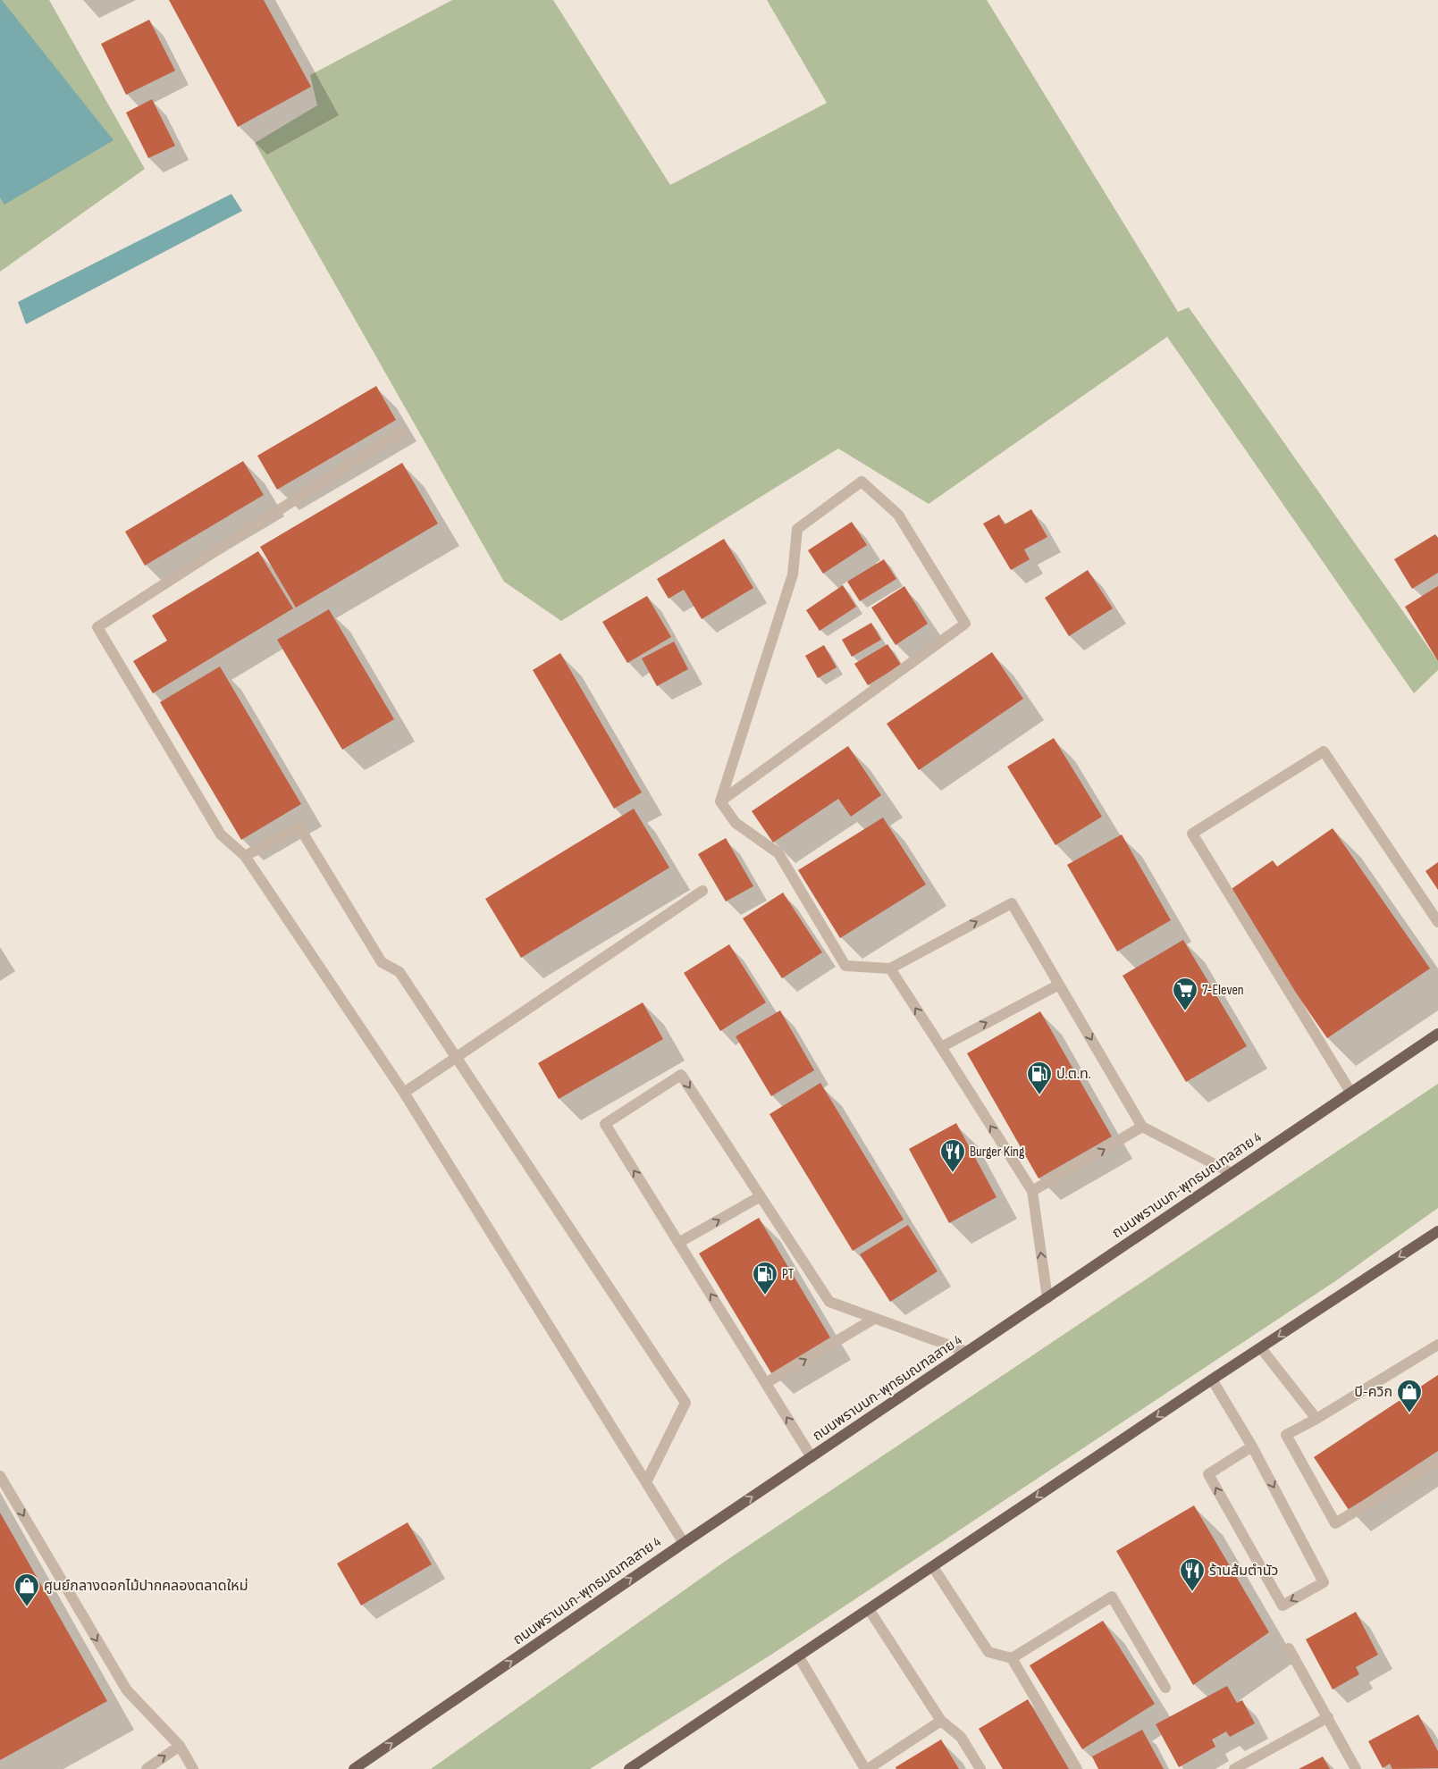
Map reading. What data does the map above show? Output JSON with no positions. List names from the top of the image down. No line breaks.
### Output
{"streets":{"main road":["ถนนพรานนก-พุทธมณฑลสาย 4"]},"one_way":["ถนนพรานนก-พุทธมณฑลสาย 4"],"places":{"supermarket":["7-Eleven"],"fuel station":["ป.ต.ท.","PT"],"restaurant":["Burger King","ร้านส้มตำนัว"],"shop":["บี-ควิก","ศูนย์กลางดอกไม้ปากคลองตลาดใหม่"]}}
